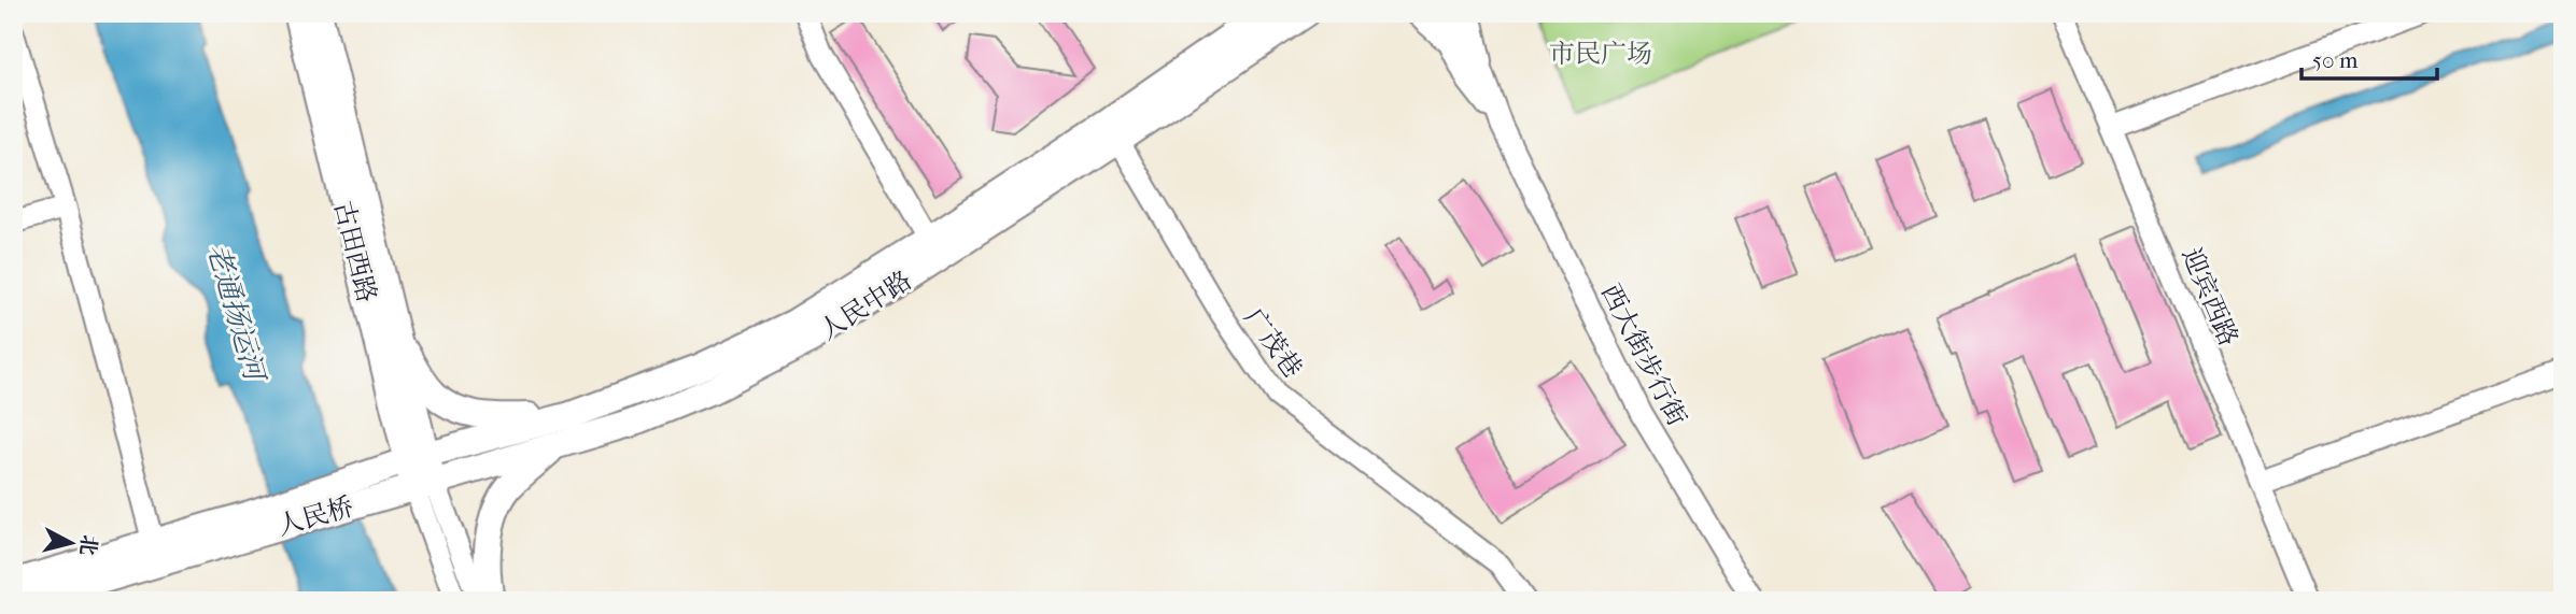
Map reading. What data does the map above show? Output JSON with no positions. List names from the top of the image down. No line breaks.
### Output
{"streets":{"main road":["古田西路","人民中路","人民桥"],"street":["迎宾西路","广茂巷","西大街步行街"]},"crossings":[["古田西路","人民中路"],["人民中路","广茂巷"],["人民中路","人民桥"]],"water":["老通扬运河"],"parks":["市民广场"],"scale_bar":"50 m","north":"right"}
